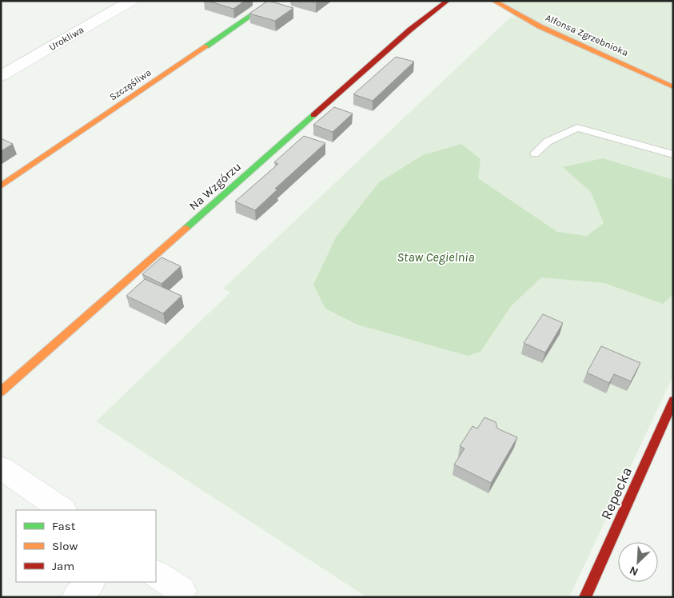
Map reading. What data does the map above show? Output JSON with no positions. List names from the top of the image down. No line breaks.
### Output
{"streets":{"street":["Alfonsa Zgrzebnioka","Urokliwa","Szczęśliwa","Na Wzgórzu","Repecka"]},"water":["Staw Cegielnia"],"legend":["Fast","Slow","Jam"],"north":"bottom left"}
